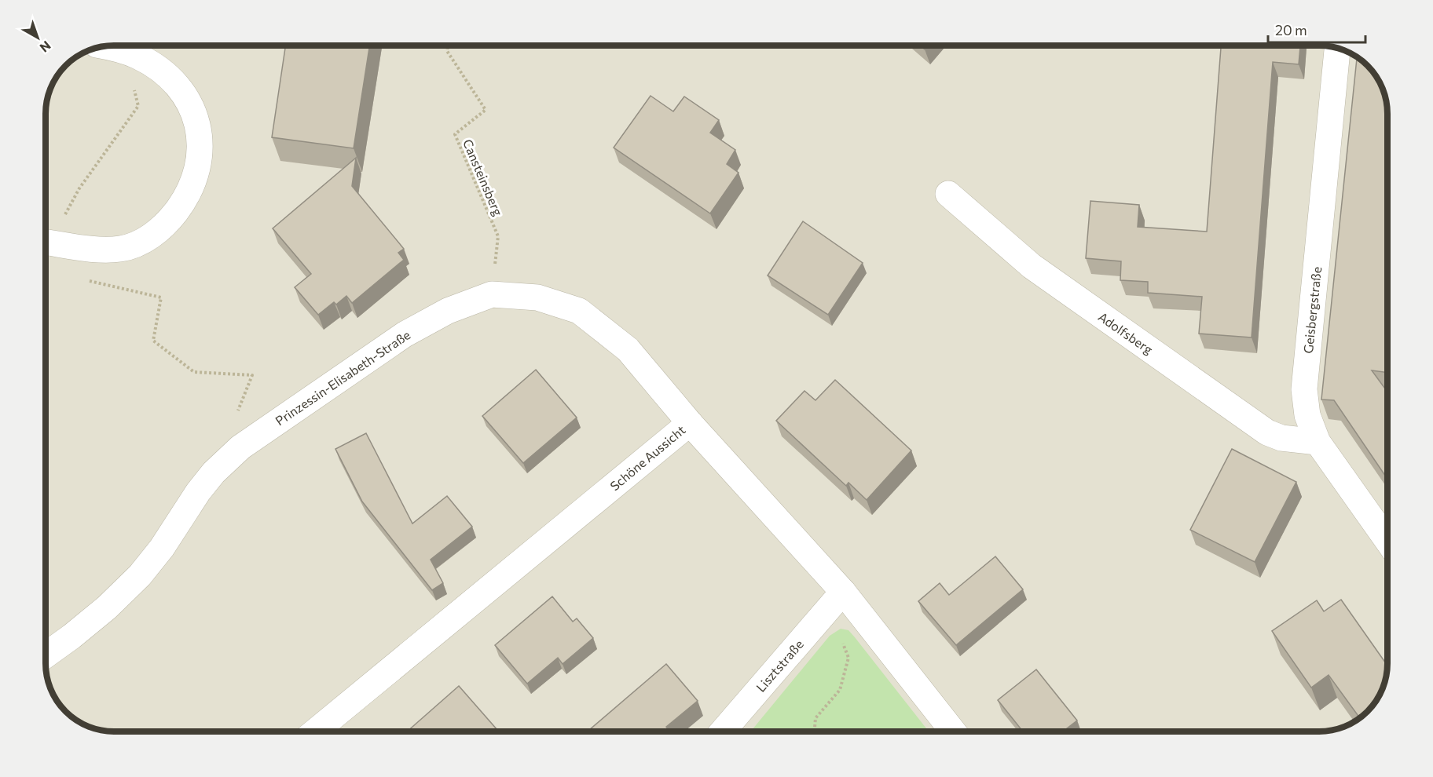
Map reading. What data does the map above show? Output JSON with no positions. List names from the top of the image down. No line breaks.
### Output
{"streets":{"street":["Geisbergstraße","Adolfsberg","Prinzessin-Elisabeth-Straße","Schöne Aussicht","Lisztstraße"],"path":["Cansteinsberg"]},"crossings":[["Cansteinsberg","Prinzessin-Elisabeth-Straße"],["Geisbergstraße","Adolfsberg"],["Prinzessin-Elisabeth-Straße","Schöne Aussicht"],["Schöne Aussicht","Lisztstraße"]],"scale_bar":"20 m","north":"bottom right"}
